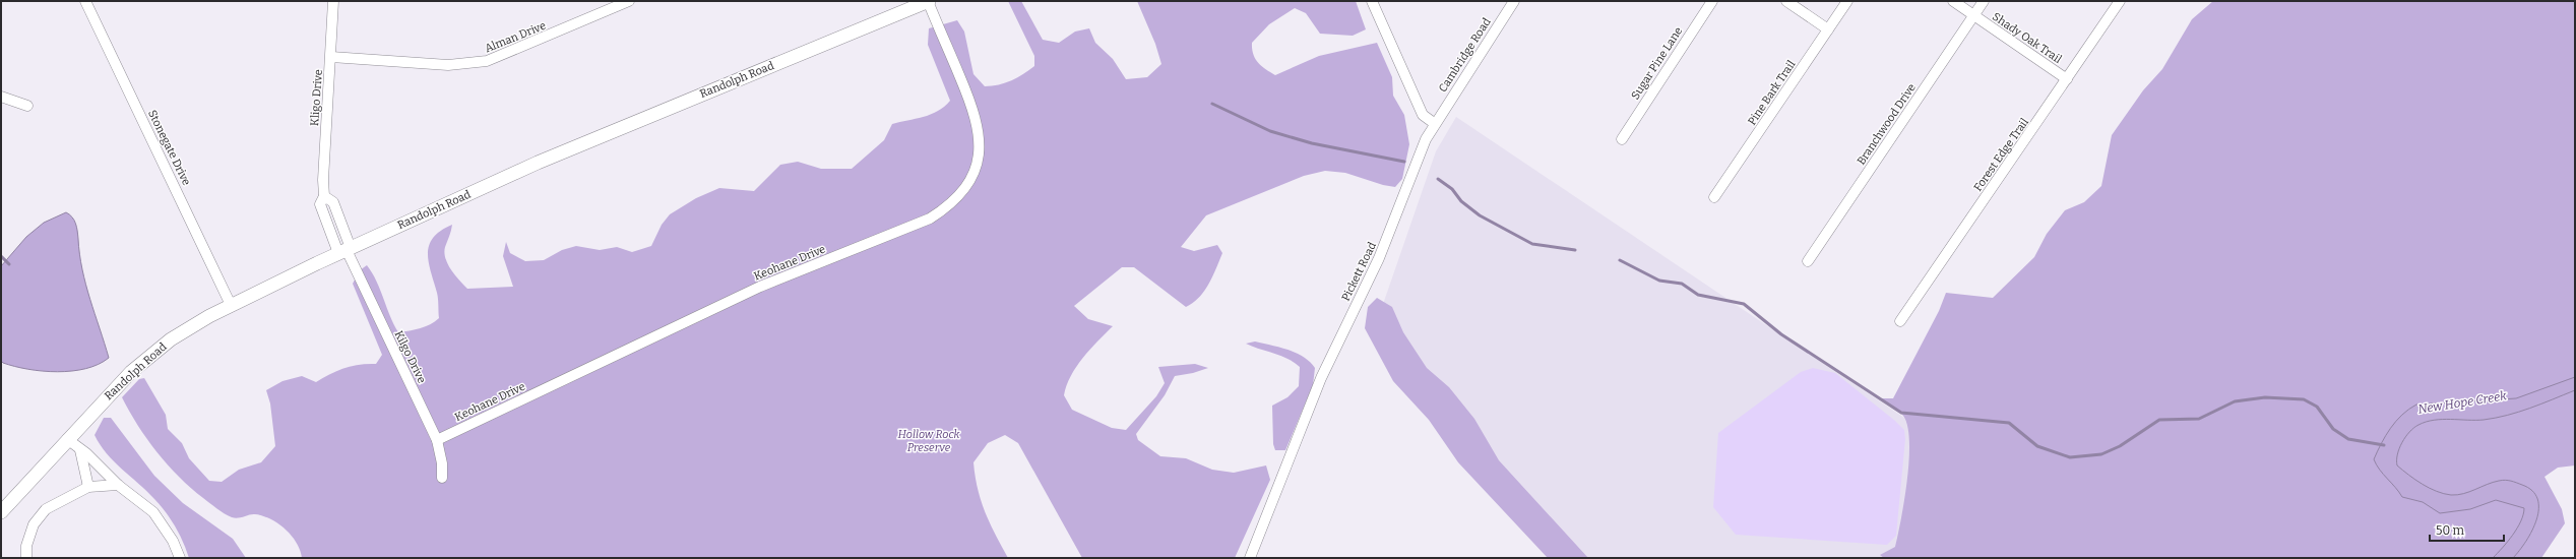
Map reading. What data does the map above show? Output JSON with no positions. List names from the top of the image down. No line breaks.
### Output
{"streets":{"street":["Alman Drive","Shady Oak Trail","Cambridge Road","Sugar Pine Lane","Randolph Road","Pine Bark Trail","Kligo Drive","Branchwood Drive","Stonegate Drive","Forest Edge Trail","Keohane Drive","Pickett Road","Kilgo Drive"]},"crossings":[["Alman Drive","Kligo Drive"],["Shady Oak Trail","Branchwood Drive"],["Shady Oak Trail","Forest Edge Trail"],["Cambridge Road","Pickett Road"],["Randolph Road","Kligo Drive"],["Randolph Road","Stonegate Drive"],["Randolph Road","Keohane Drive"],["Randolph Road","Kilgo Drive"],["Kligo Drive","Kilgo Drive"],["Keohane Drive","Kilgo Drive"]],"water":["New Hope Creek"],"parks":["Hollow Rock Preserve"],"scale_bar":"50 m"}
